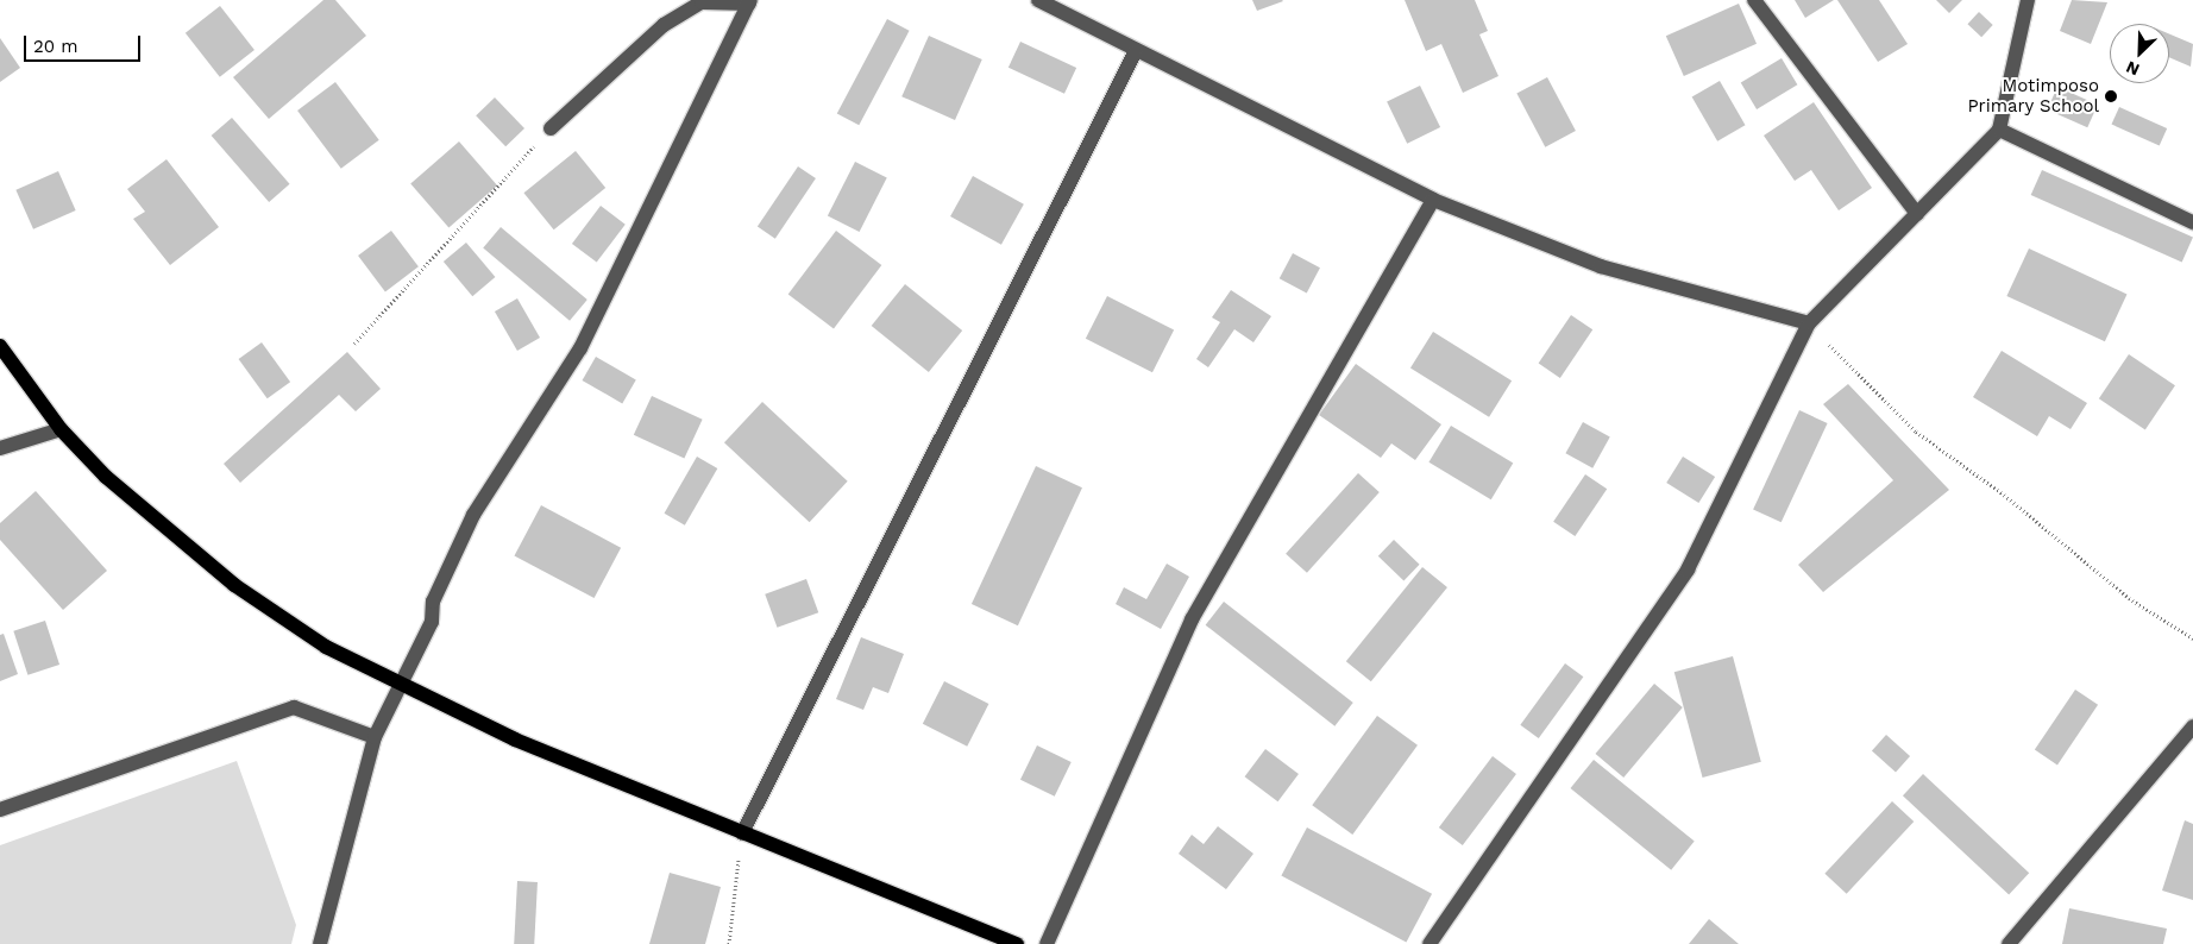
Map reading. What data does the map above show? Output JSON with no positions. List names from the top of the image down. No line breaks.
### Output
{"places":["Motimposo Primary School"],"scale_bar":"20 m","north":"bottom left"}
